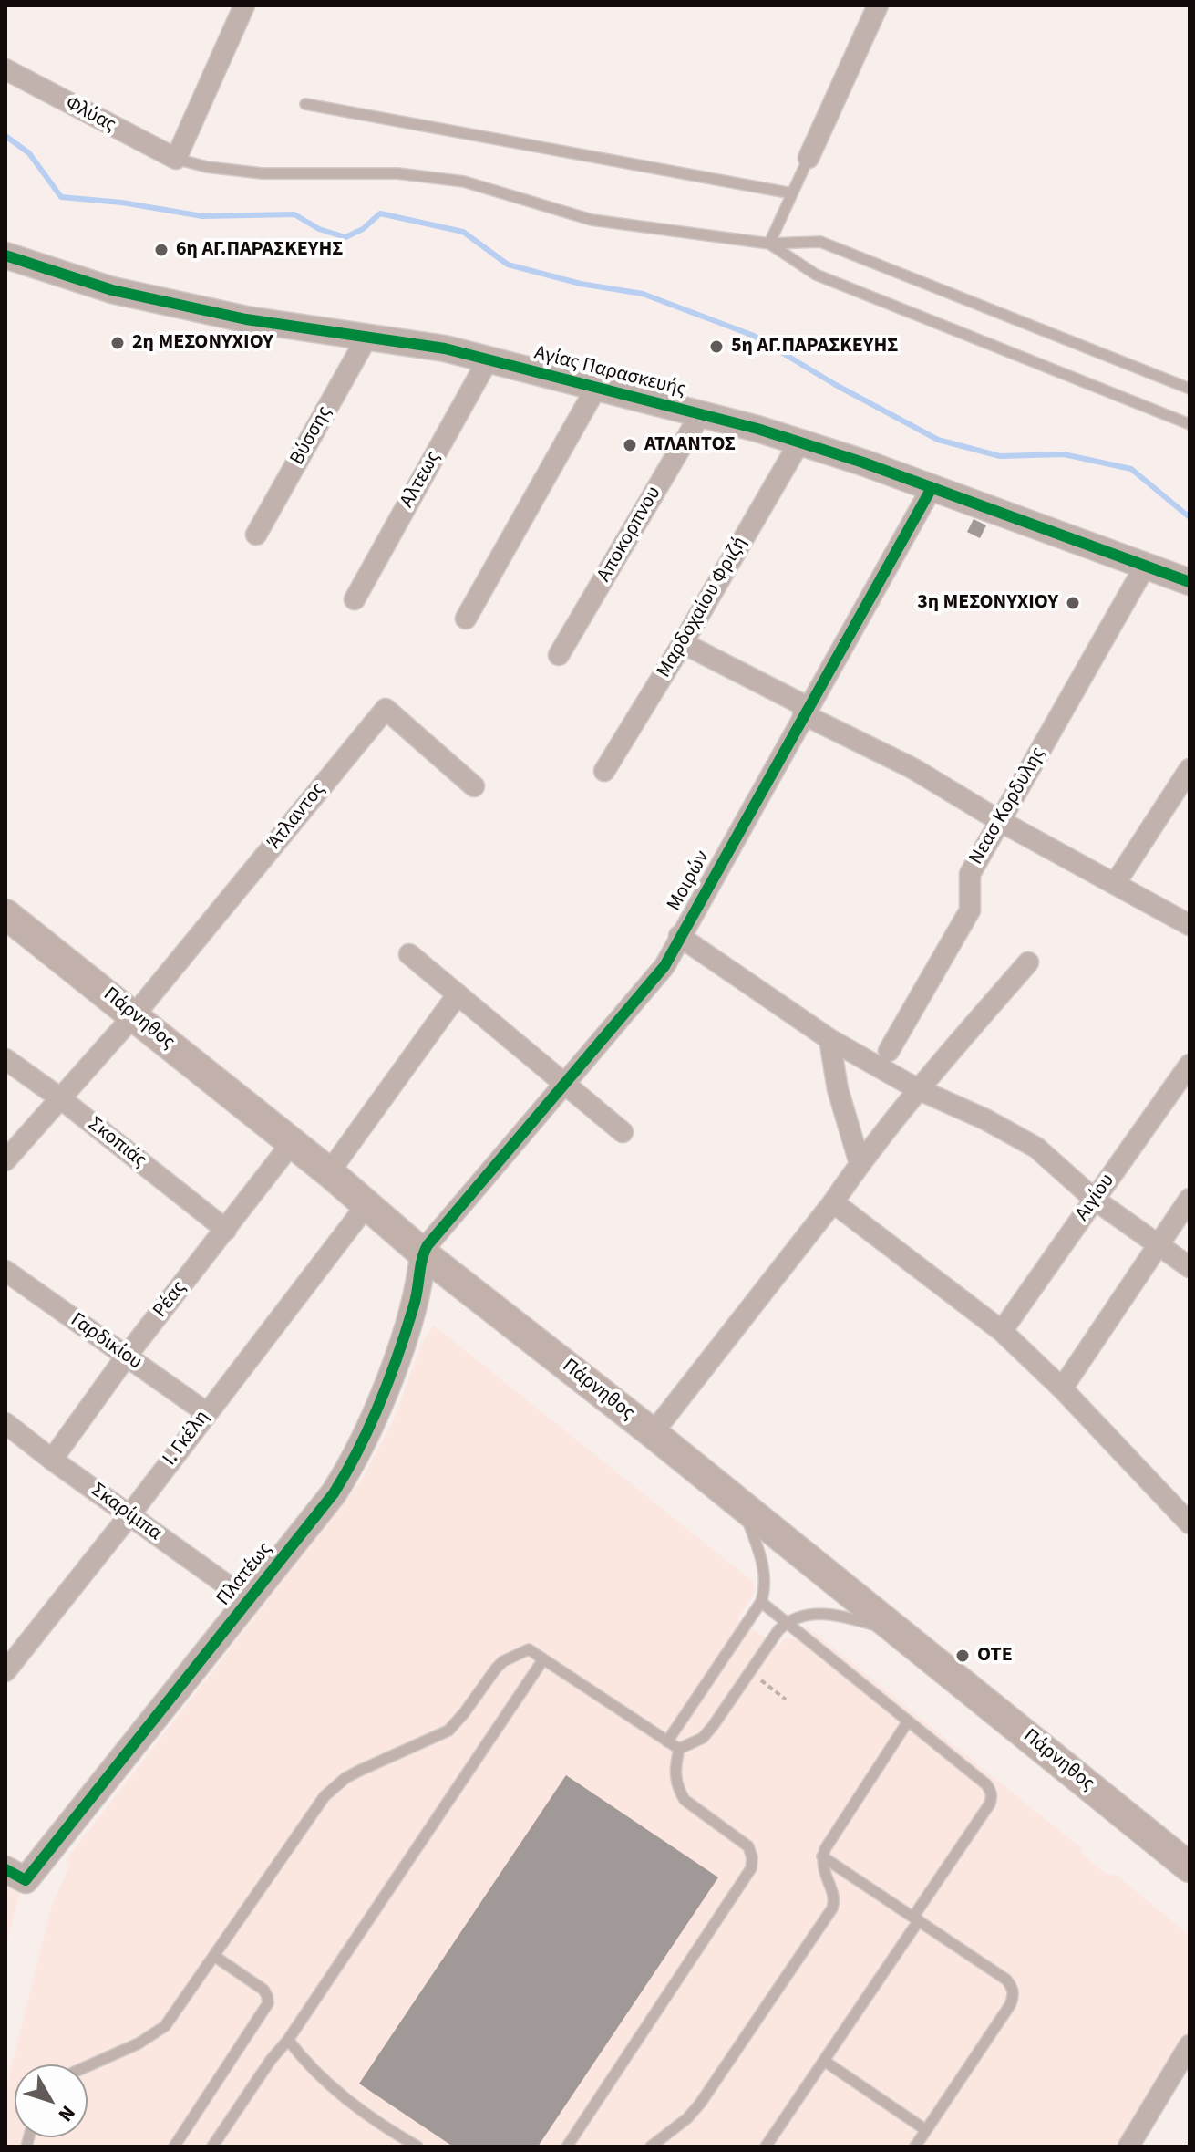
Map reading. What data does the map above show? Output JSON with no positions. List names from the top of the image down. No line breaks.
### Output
{"streets":{"main road":["Πάρνηθος"],"street":["Φλύας","Αγίας Παρασκευής","Βύσσης","Αλτεως","Αποκορπνου","Μαρδοχαίου Φριζή","Νεασ Κορδυλης","Άτλαντος","Μοιρών","Σκοπιάς","Αιγίου","Ρέας","Γαρδικίου","Ι. Γκέλη","Σκαρίμπα","Πλατέως"]},"crossings":[["Αγίας Παρασκευής","Βύσσης"],["Αγίας Παρασκευής","Αλτεως"],["Αγίας Παρασκευής","Αποκορπνου"],["Αγίας Παρασκευής","Μαρδοχαίου Φριζή"],["Αγίας Παρασκευής","Νεασ Κορδυλης"],["Αγίας Παρασκευής","Μοιρών"],["Άτλαντος","Πάρνηθος"],["Μοιρών","Πάρνηθος"],["Μοιρών","Πλατέως"],["Πάρνηθος","Ρέας"],["Πάρνηθος","Ι. Γκέλη"],["Πάρνηθος","Πλατέως"],["Σκοπιάς","Ρέας"],["Ρέας","Γαρδικίου"],["Ρέας","Σκαρίμπα"],["Γαρδικίου","Ι. Γκέλη"],["Ι. Γκέλη","Σκαρίμπα"],["Σκαρίμπα","Πλατέως"]],"places":["6η ΑΓ.ΠΑΡΑΣΚΕΥΗΣ","2η ΜΕΣΟΝΥΧΙΟΥ","5η ΑΓ.ΠΑΡΑΣΚΕΥΗΣ","ΑΤΛΑΝΤΟΣ","3η ΜΕΣΟΝΥΧΙΟΥ","ΟΤΕ"],"north":"bottom right"}
